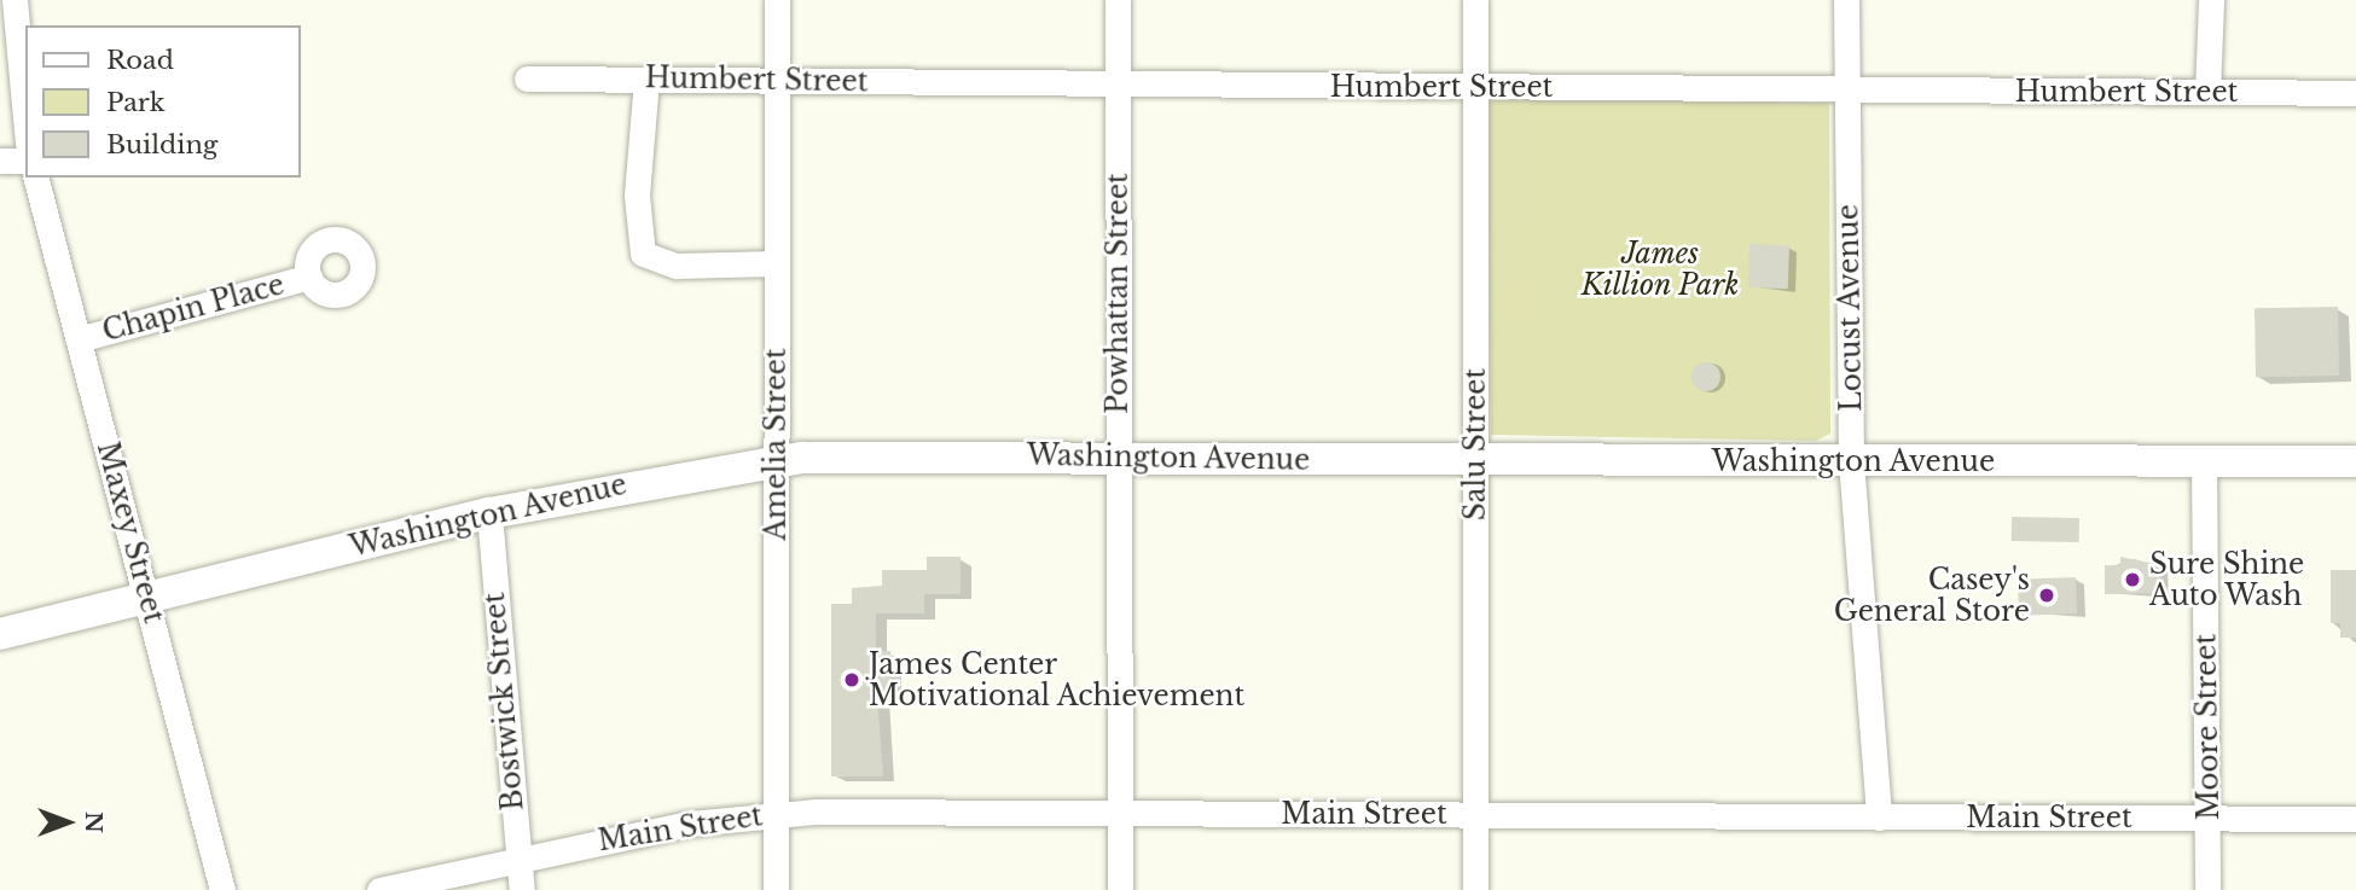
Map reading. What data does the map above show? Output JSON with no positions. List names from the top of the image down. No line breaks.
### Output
{"streets":{"main road":["Washington Avenue"],"street":["Humbert Street","Powhattan Street","Chapin Place","Locust Avenue","Amelia Street","Salu Street","Maxey Street","Bostwick Street","Moore Street","Main Street"]},"crossings":[["Humbert Street","Powhattan Street"],["Humbert Street","Locust Avenue"],["Humbert Street","Amelia Street"],["Humbert Street","Salu Street"],["Powhattan Street","Washington Avenue"],["Powhattan Street","Main Street"],["Chapin Place","Maxey Street"],["Locust Avenue","Washington Avenue"],["Locust Avenue","Main Street"],["Amelia Street","Washington Avenue"],["Amelia Street","Main Street"],["Salu Street","Washington Avenue"],["Salu Street","Main Street"],["Washington Avenue","Maxey Street"],["Washington Avenue","Bostwick Street"],["Washington Avenue","Moore Street"],["Bostwick Street","Main Street"],["Moore Street","Main Street"]],"parks":["James Killion Park"],"places":["Sure Shine Auto Wash","Casey's General Store","James Center Motivational Achievement"],"legend":["Road","Park","Building"],"north":"right"}
